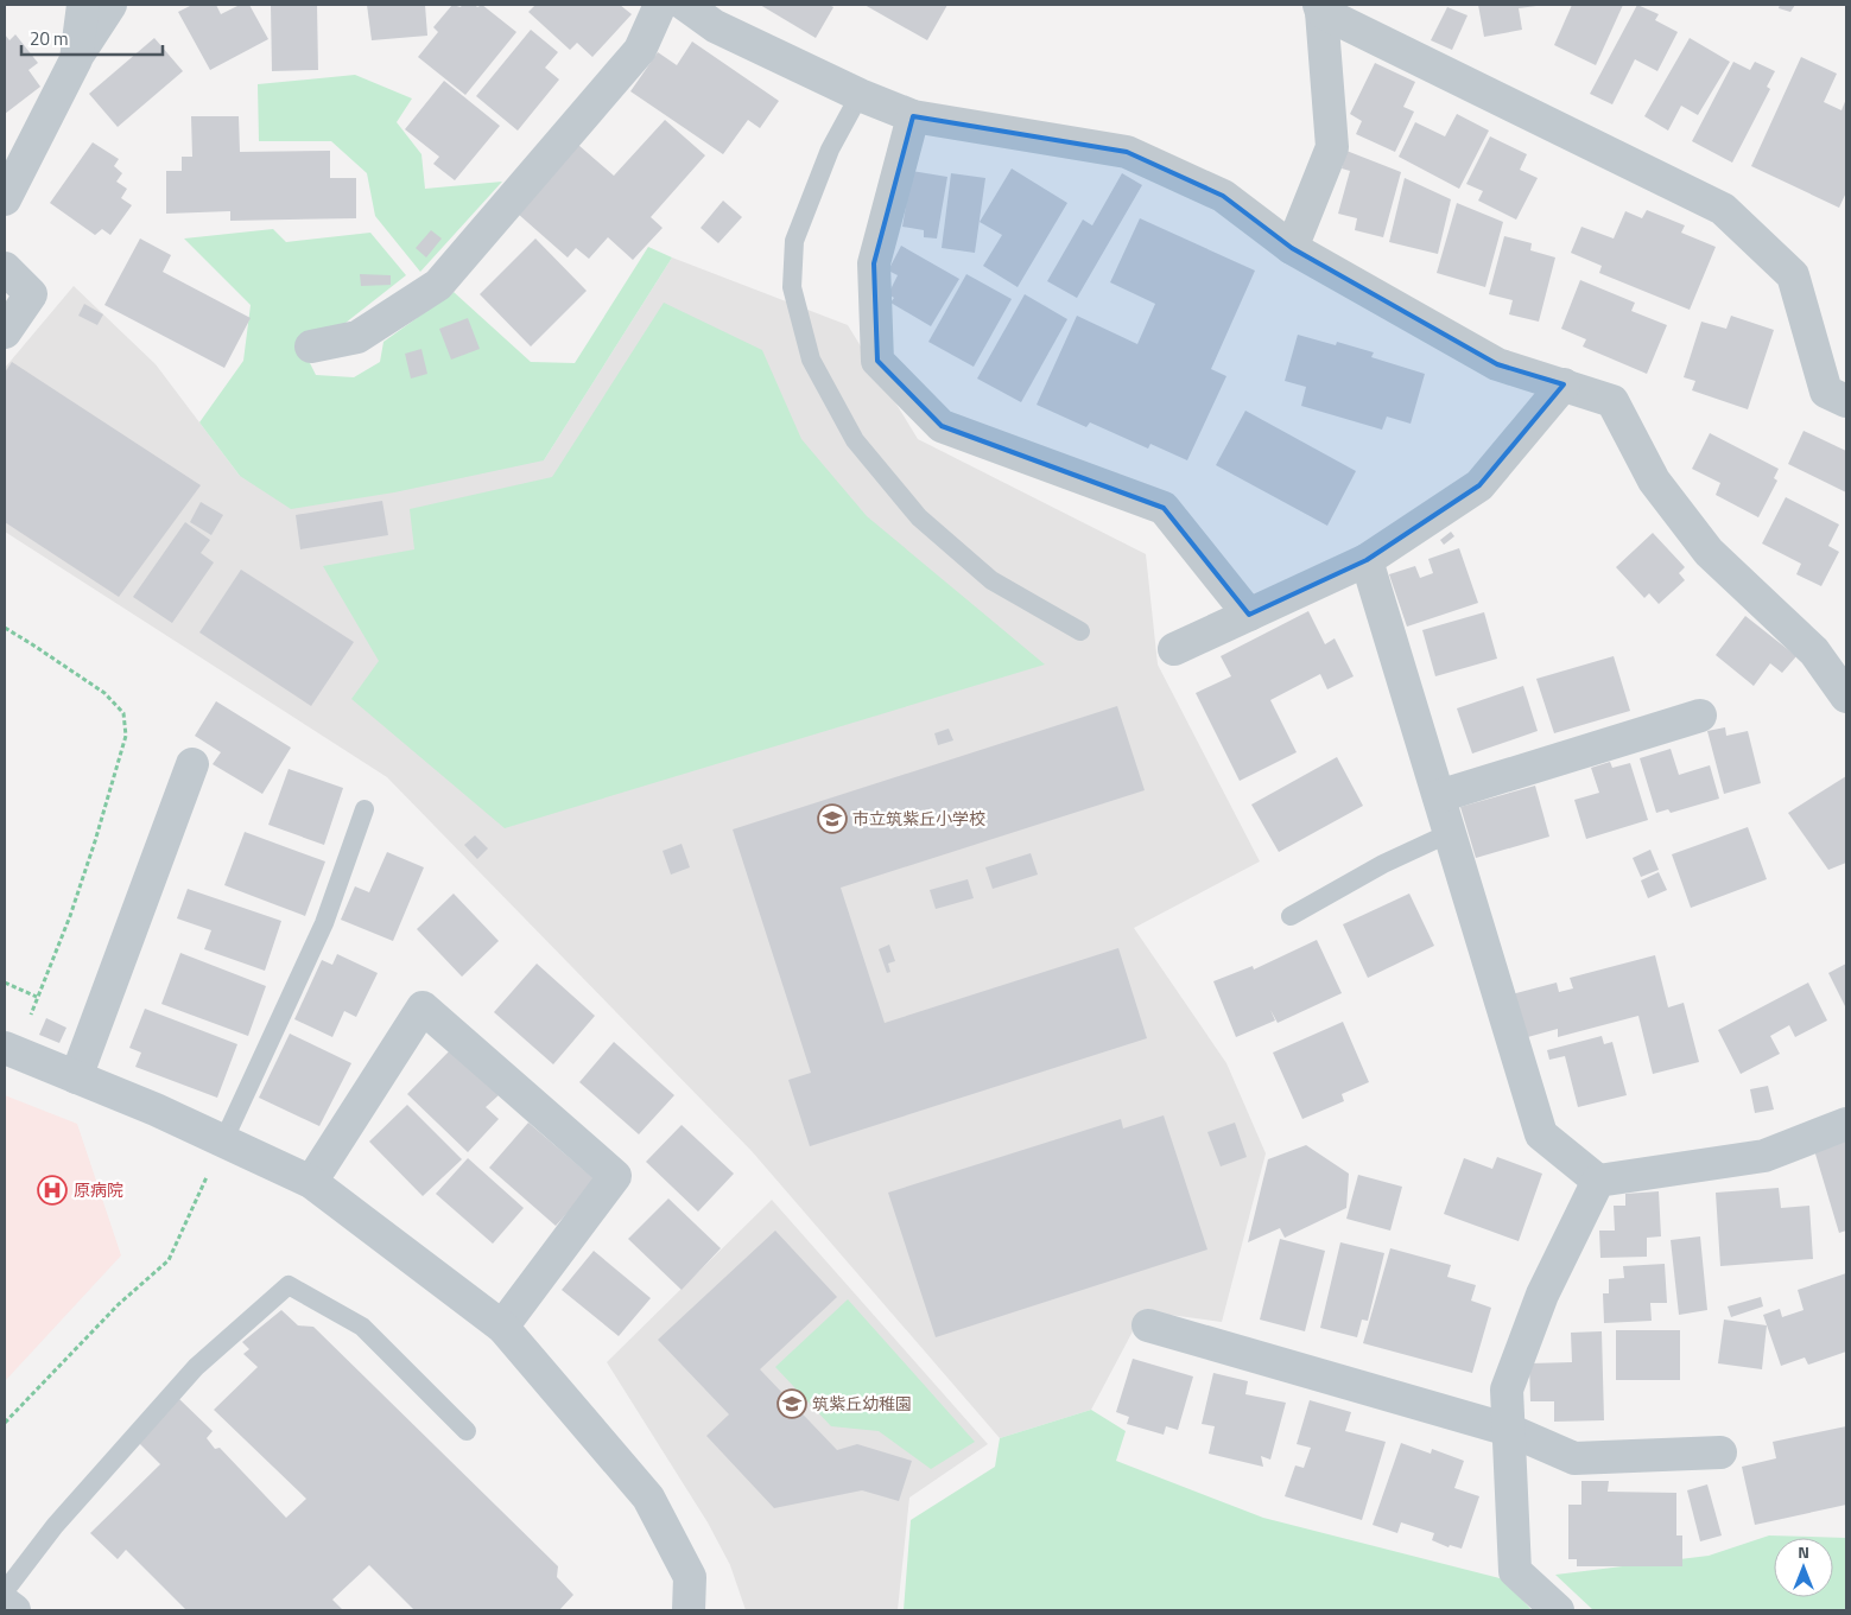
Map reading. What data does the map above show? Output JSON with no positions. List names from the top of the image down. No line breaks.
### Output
{"places":{"school or university":["市立筑紫丘小学校","筑紫丘幼稚園"],"hospital":["原病院"]},"scale_bar":"20 m","north":"top"}
